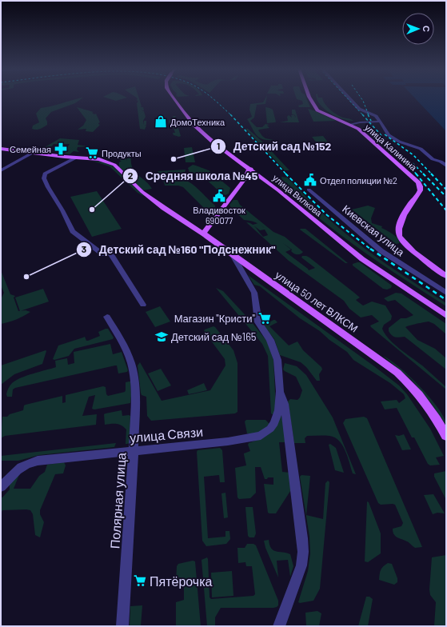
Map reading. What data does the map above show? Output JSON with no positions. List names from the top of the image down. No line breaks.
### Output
{"streets":{"main road":["улица Калинина","улица Вилкова","улица 50 лет ВЛКСМ"],"street":["Киевская улица","улица Связи","Полярная улица"]},"crossings":[["улица 50 лет ВЛКСМ","улица Связи"],["улица Связи","Полярная улица"]],"places":{"shop":["ДомоТехника"],"pharmacy":["Семейная"],"supermarket":["Продукты","Магазин \"Кристи\"","Пятёрочка"],"other":["Детский сад №152","Средняя школа №45","Детский сад №160 \"Подснежник\""],"public building":["Отдел полиции №2","Владивосток 690077"],"school or university":["Детский сад №165"]},"north":"right"}
